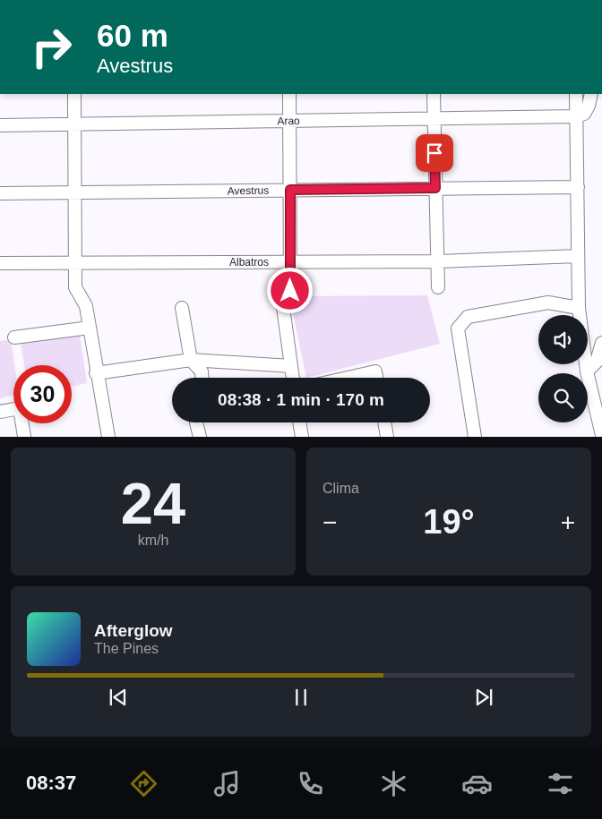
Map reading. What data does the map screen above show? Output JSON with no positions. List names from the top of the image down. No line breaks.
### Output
{"streets":{"street":["Arao","Avestrus","Albatros"]},"page":{"turn":["60 m","Avestrus"],"limit":"30","trip":"08:38 · 1 min · 170 m","tile":[["24","km/h"],"Clima"],"heat":["−","19°","+"],"song":["Afterglow","The Pines"],"tabs":"08:37"}}
